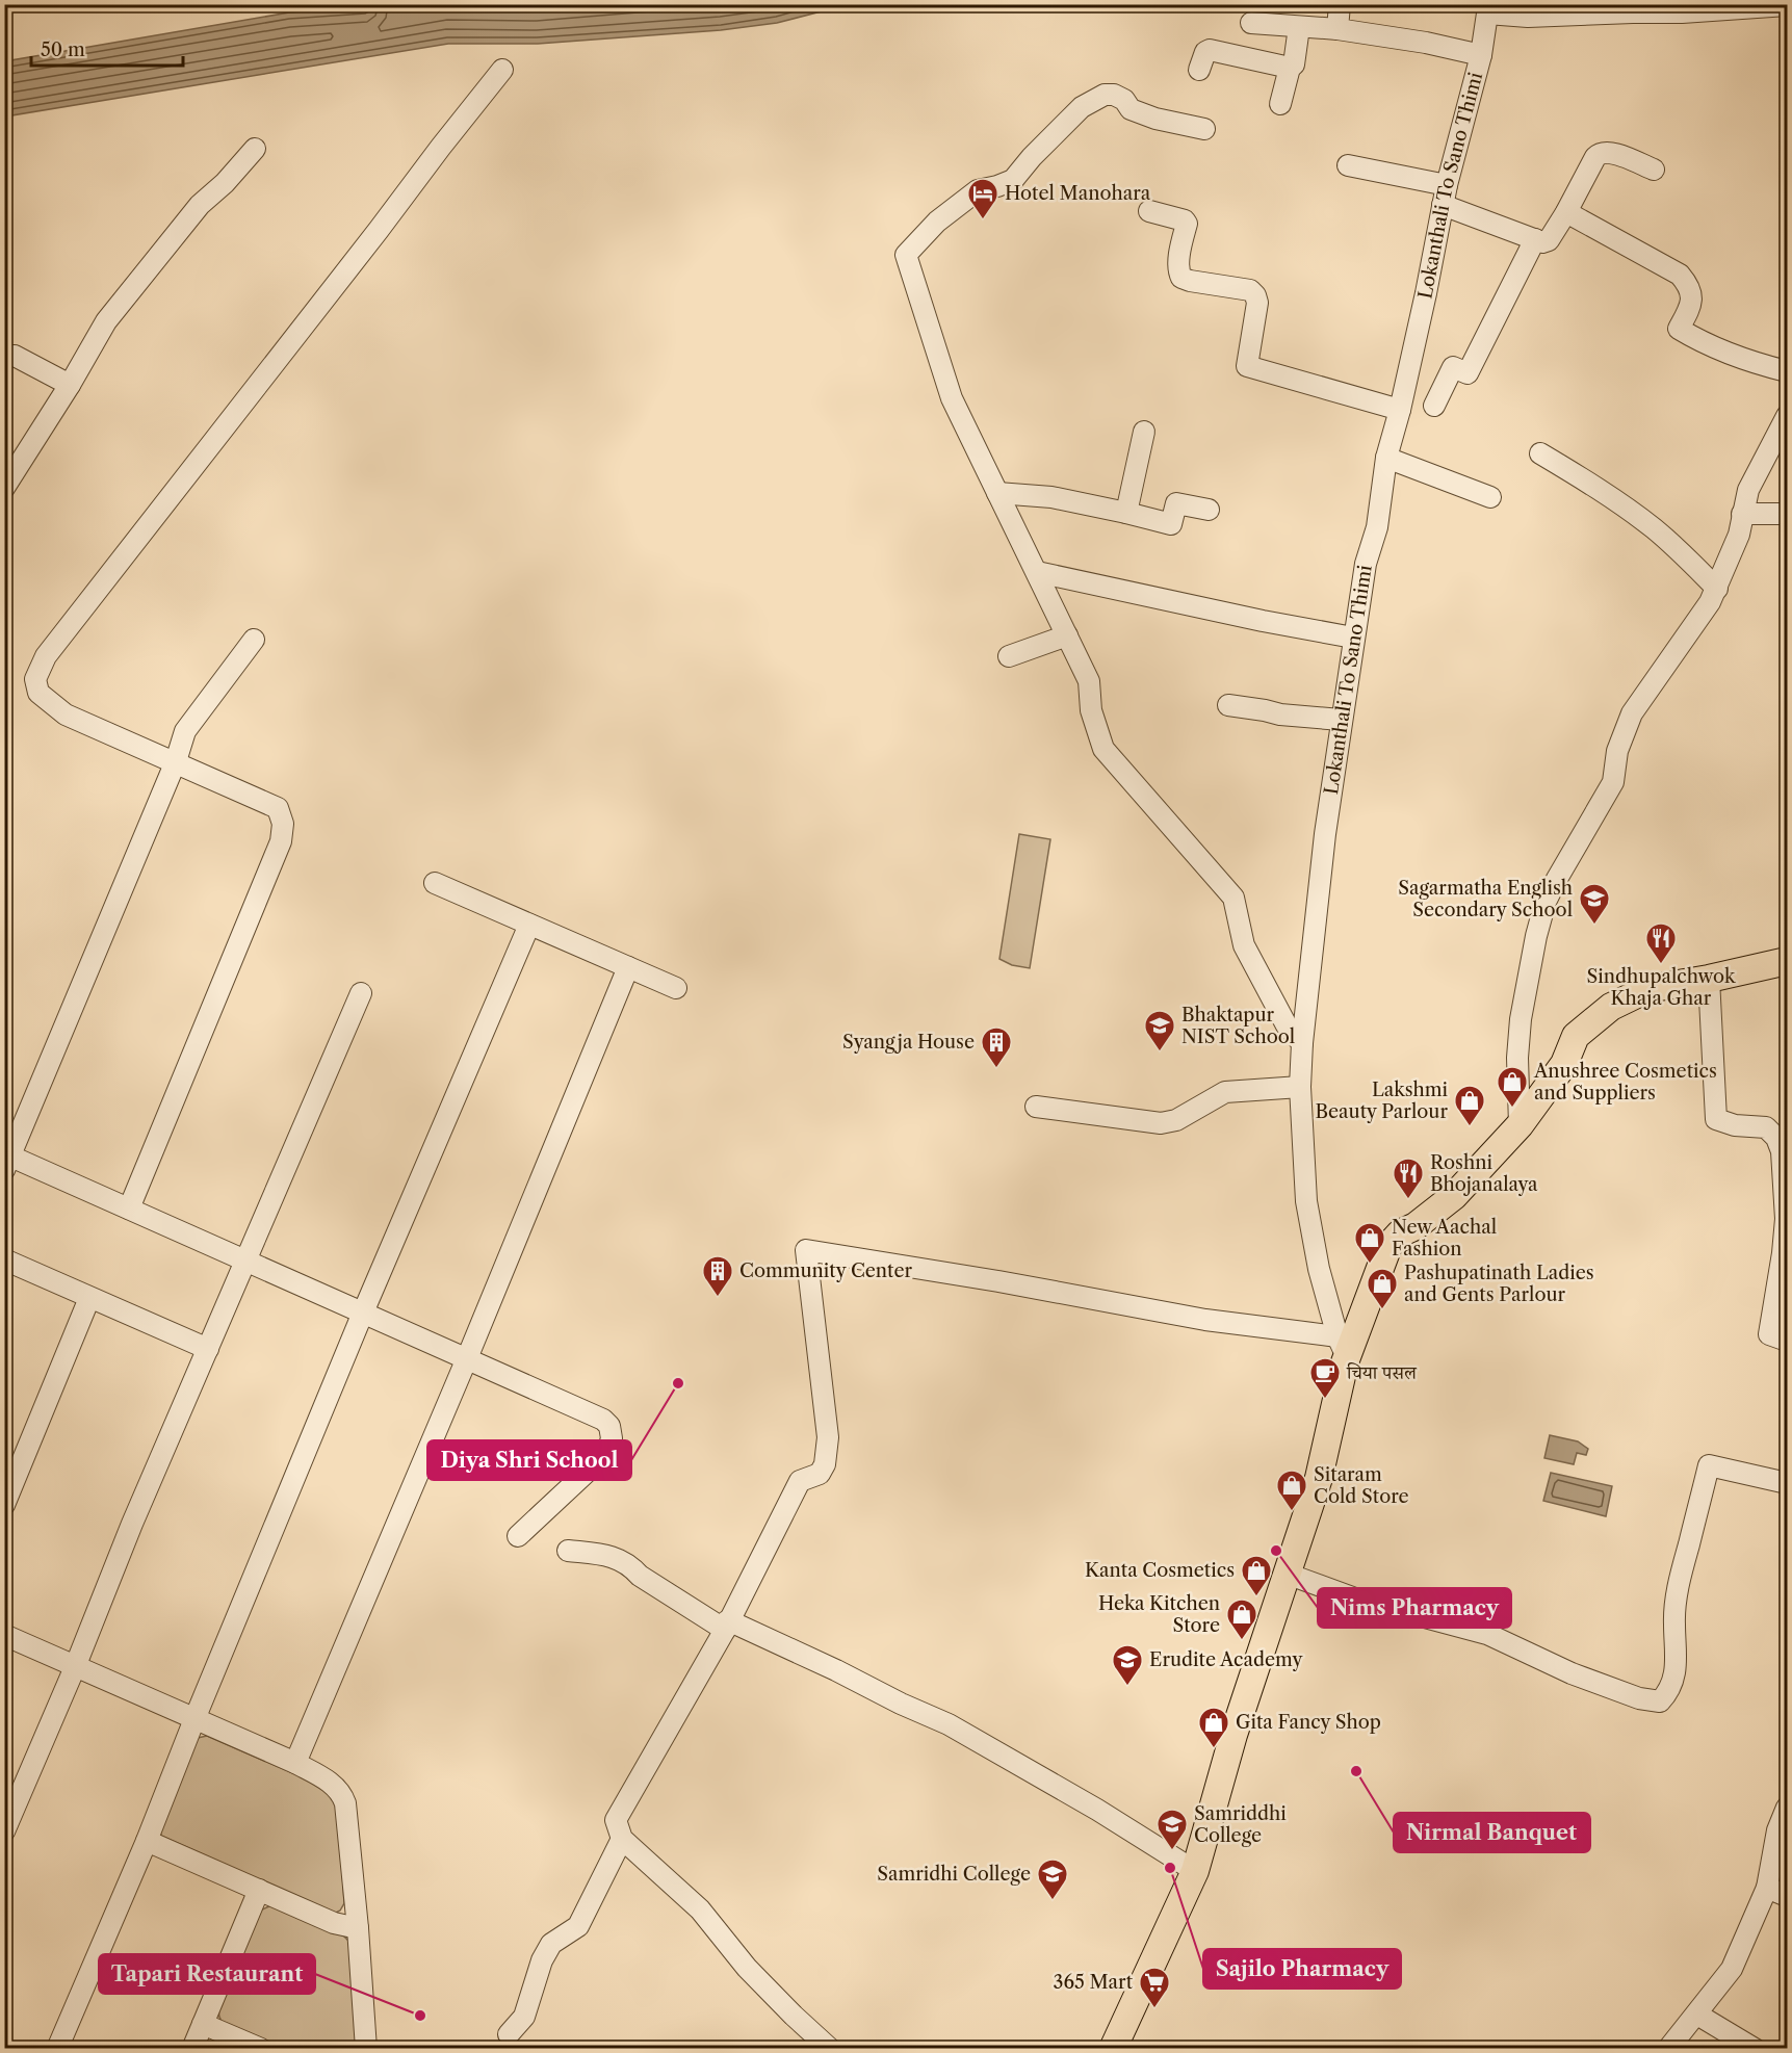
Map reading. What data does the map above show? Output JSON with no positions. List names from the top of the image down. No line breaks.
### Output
{"streets":{"street":["Lokanthali To Sano Thimi"]},"places":{"hotel":["Hotel Manohara"],"school or university":["Sagarmatha English Secondary School","Bhaktapur NIST School","Erudite Academy","Samriddhi College","Samridhi College"],"restaurant":["Sindhupalchwok Khaja Ghar","Roshni Bhojanalaya"],"building":["Syangja House","Community Center"],"shop":["Anushree Cosmetics and Suppliers","Lakshmi Beauty Parlour","New Aachal Fashion","Pashupatinath Ladies and Gents Parlour","Sitaram Cold Store","Kanta Cosmetics","Heka Kitchen Store","Gita Fancy Shop"],"other":["Diya Shri School","Nims Pharmacy","Nirmal Banquet","Sajilo Pharmacy","Tapari Restaurant"],"cafe":["चिया पसल"],"supermarket":["365 Mart"]},"scale_bar":"50 m"}
